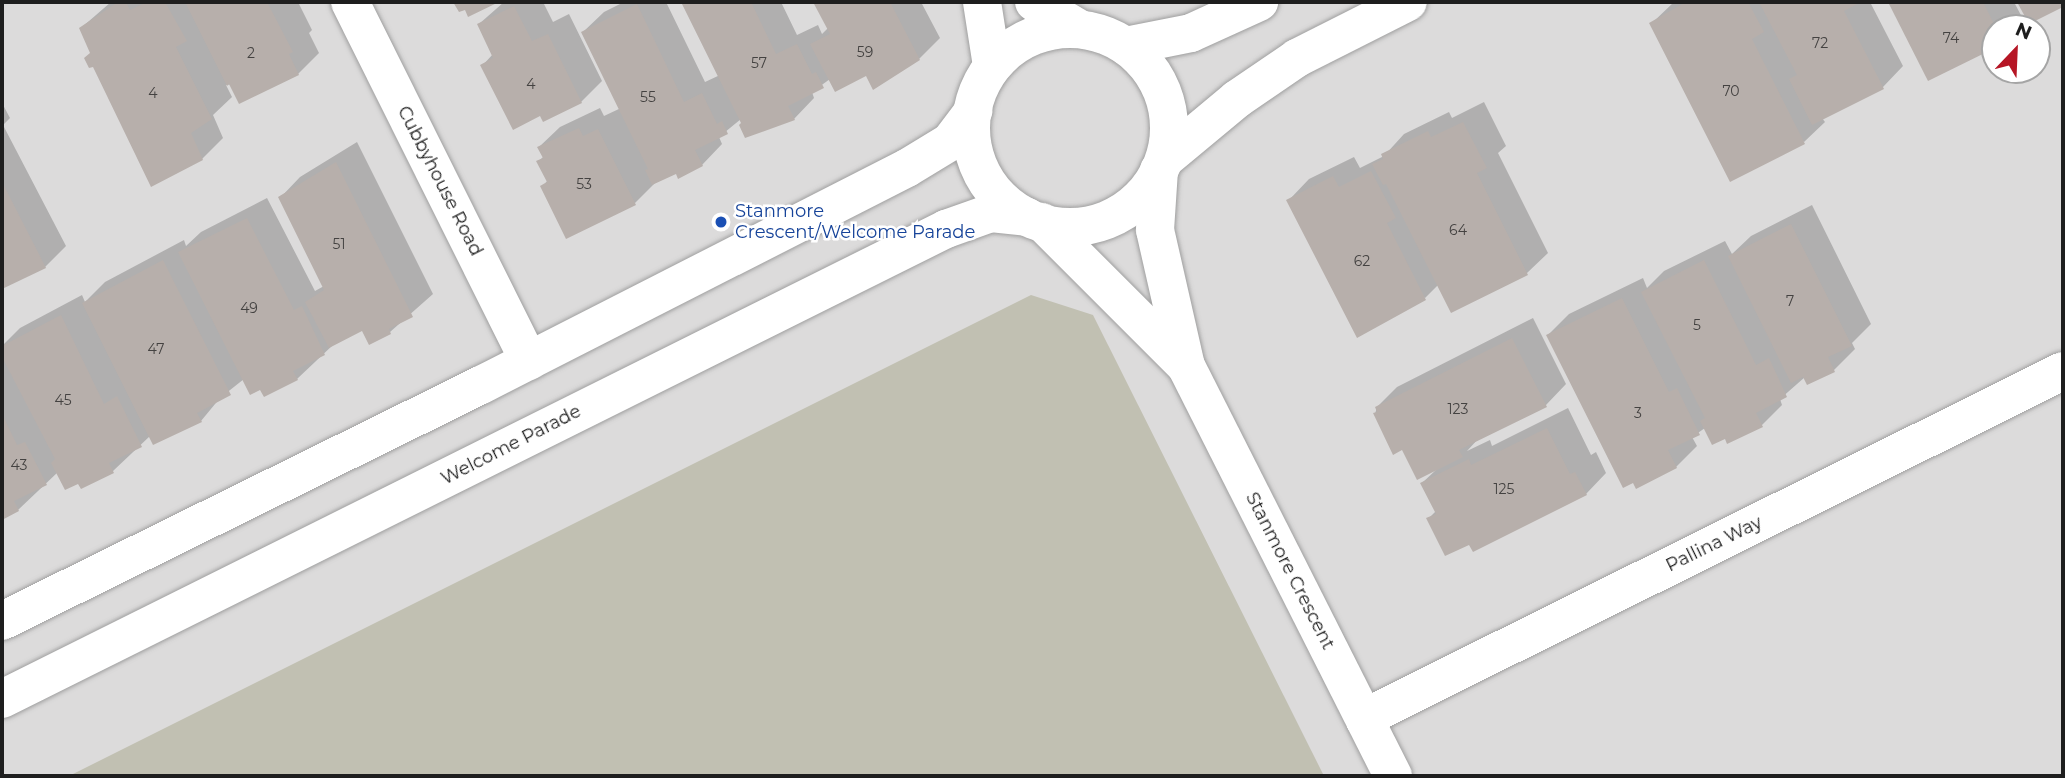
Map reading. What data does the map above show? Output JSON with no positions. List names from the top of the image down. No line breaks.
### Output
{"streets":{"street":["Cubbyhouse Road","Welcome Parade","Pallina Way","Stanmore Crescent"]},"crossings":[["Welcome Parade","Stanmore Crescent"],["Pallina Way","Stanmore Crescent"]],"places":["Stanmore Crescent/Welcome Parade"],"house_numbers":["74","72","59","2","57","4","70","4","55","53","64","51","62","7","49","5","47","45","123","3","43","125"],"north":"top right"}
